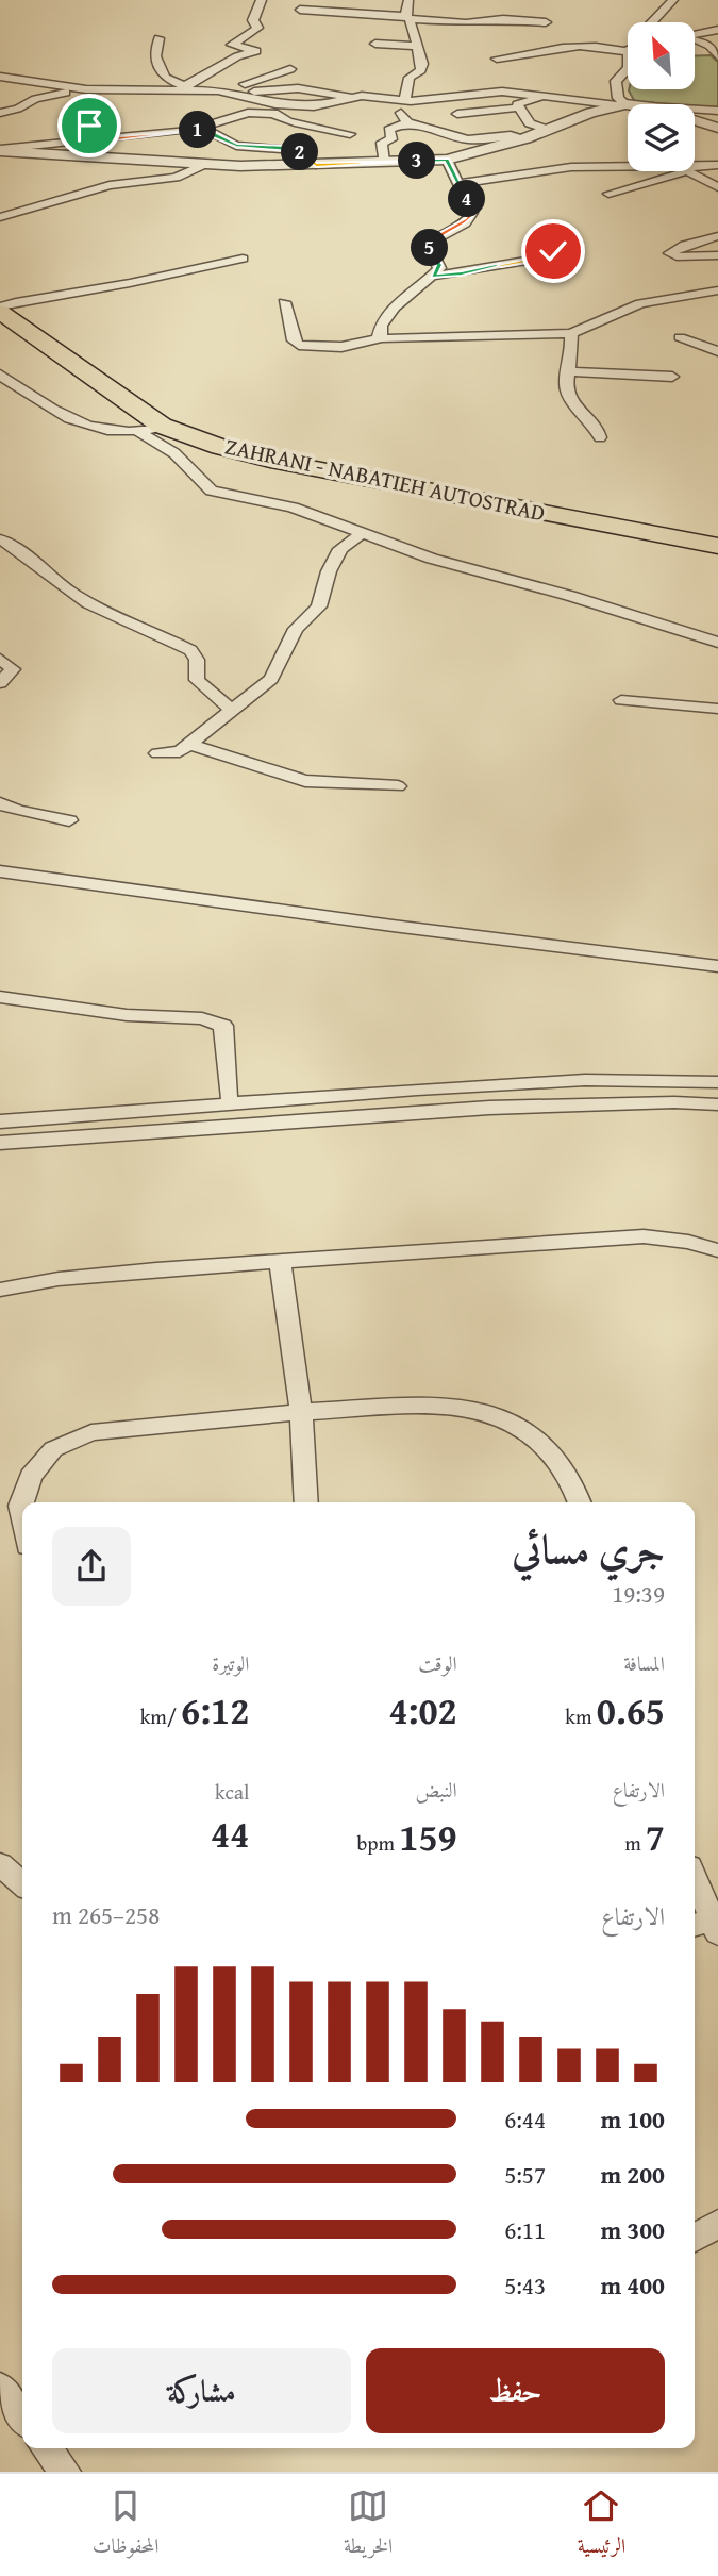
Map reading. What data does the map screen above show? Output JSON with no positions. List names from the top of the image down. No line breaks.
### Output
{"streets":{"highway":["ZAHRANI - NABATIEH AUTOSTRAD"]},"north":"top left","page":{"pins":["1","2","3","4","5"],"heading":["جري مسائي","19:39"],"stats":[["المسافة","0.65 km"],["الوقت","4:02"],["الوتيرة","6:12 /km"],["الارتفاع","7 m"],["النبض","159 bpm"],["kcal","44"]],"chart":["الارتفاع","258–265 m"],"list":[{"name":"100 m","note":"6:44"},{"name":"200 m","note":"5:57"},{"name":"300 m","note":"6:11"},{"name":"400 m","note":"5:43"}],"buttons":["حفظ","مشاركة"],"tabs":["الرئيسية","الخريطة","المحفوظات"]}}
